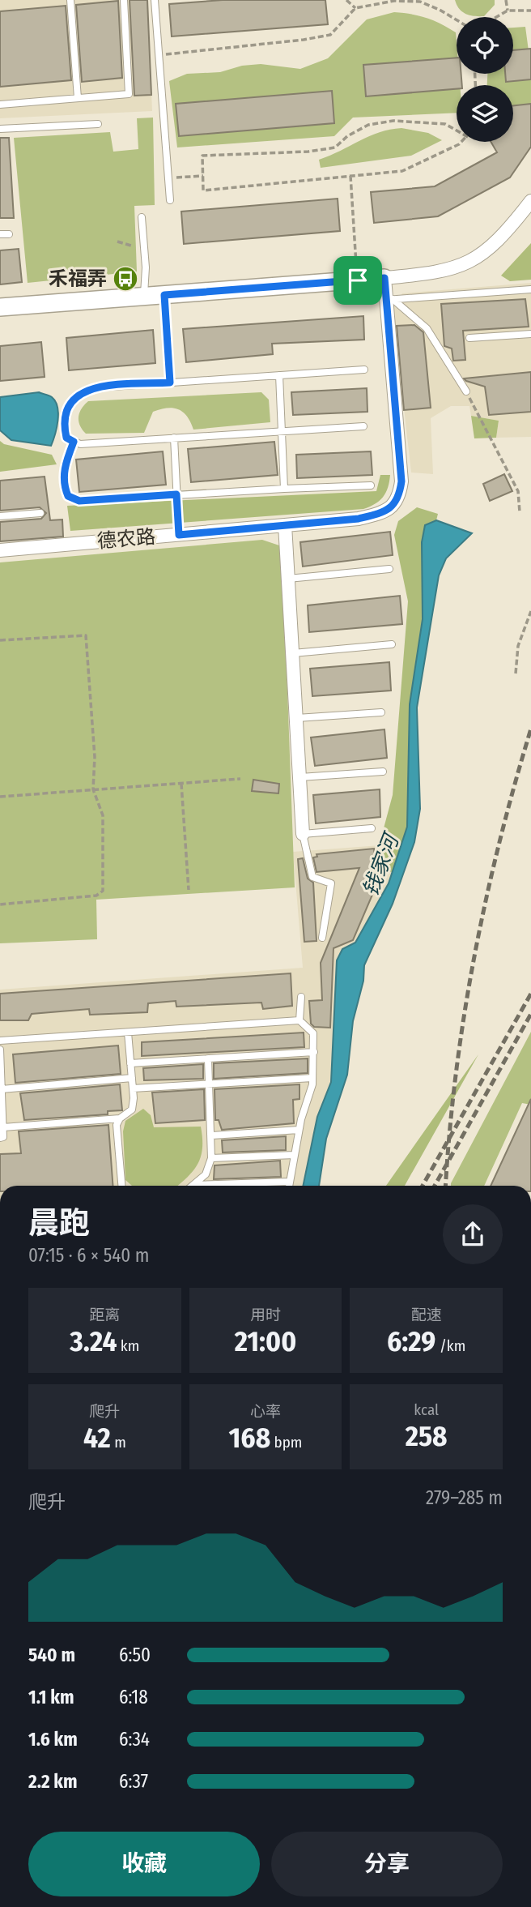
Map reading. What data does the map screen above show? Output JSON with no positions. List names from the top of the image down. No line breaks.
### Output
{"streets":{"street":["德农路"]},"water":["钱家河"],"places":{"bus stop":["禾福弄"]},"page":{"heading":["晨跑","07:15 · 6 × 540 m"],"stats":[["距离","3.24 km"],["用时","21:00"],["配速","6:29 /km"],["爬升","42 m"],["心率","168 bpm"],["kcal","258"]],"chart":["爬升","279–285 m"],"list":[{"name":"540 m","note":"6:50"},{"name":"1.1 km","note":"6:18"},{"name":"1.6 km","note":"6:34"},{"name":"2.2 km","note":"6:37"}],"buttons":["收藏","分享"]}}
